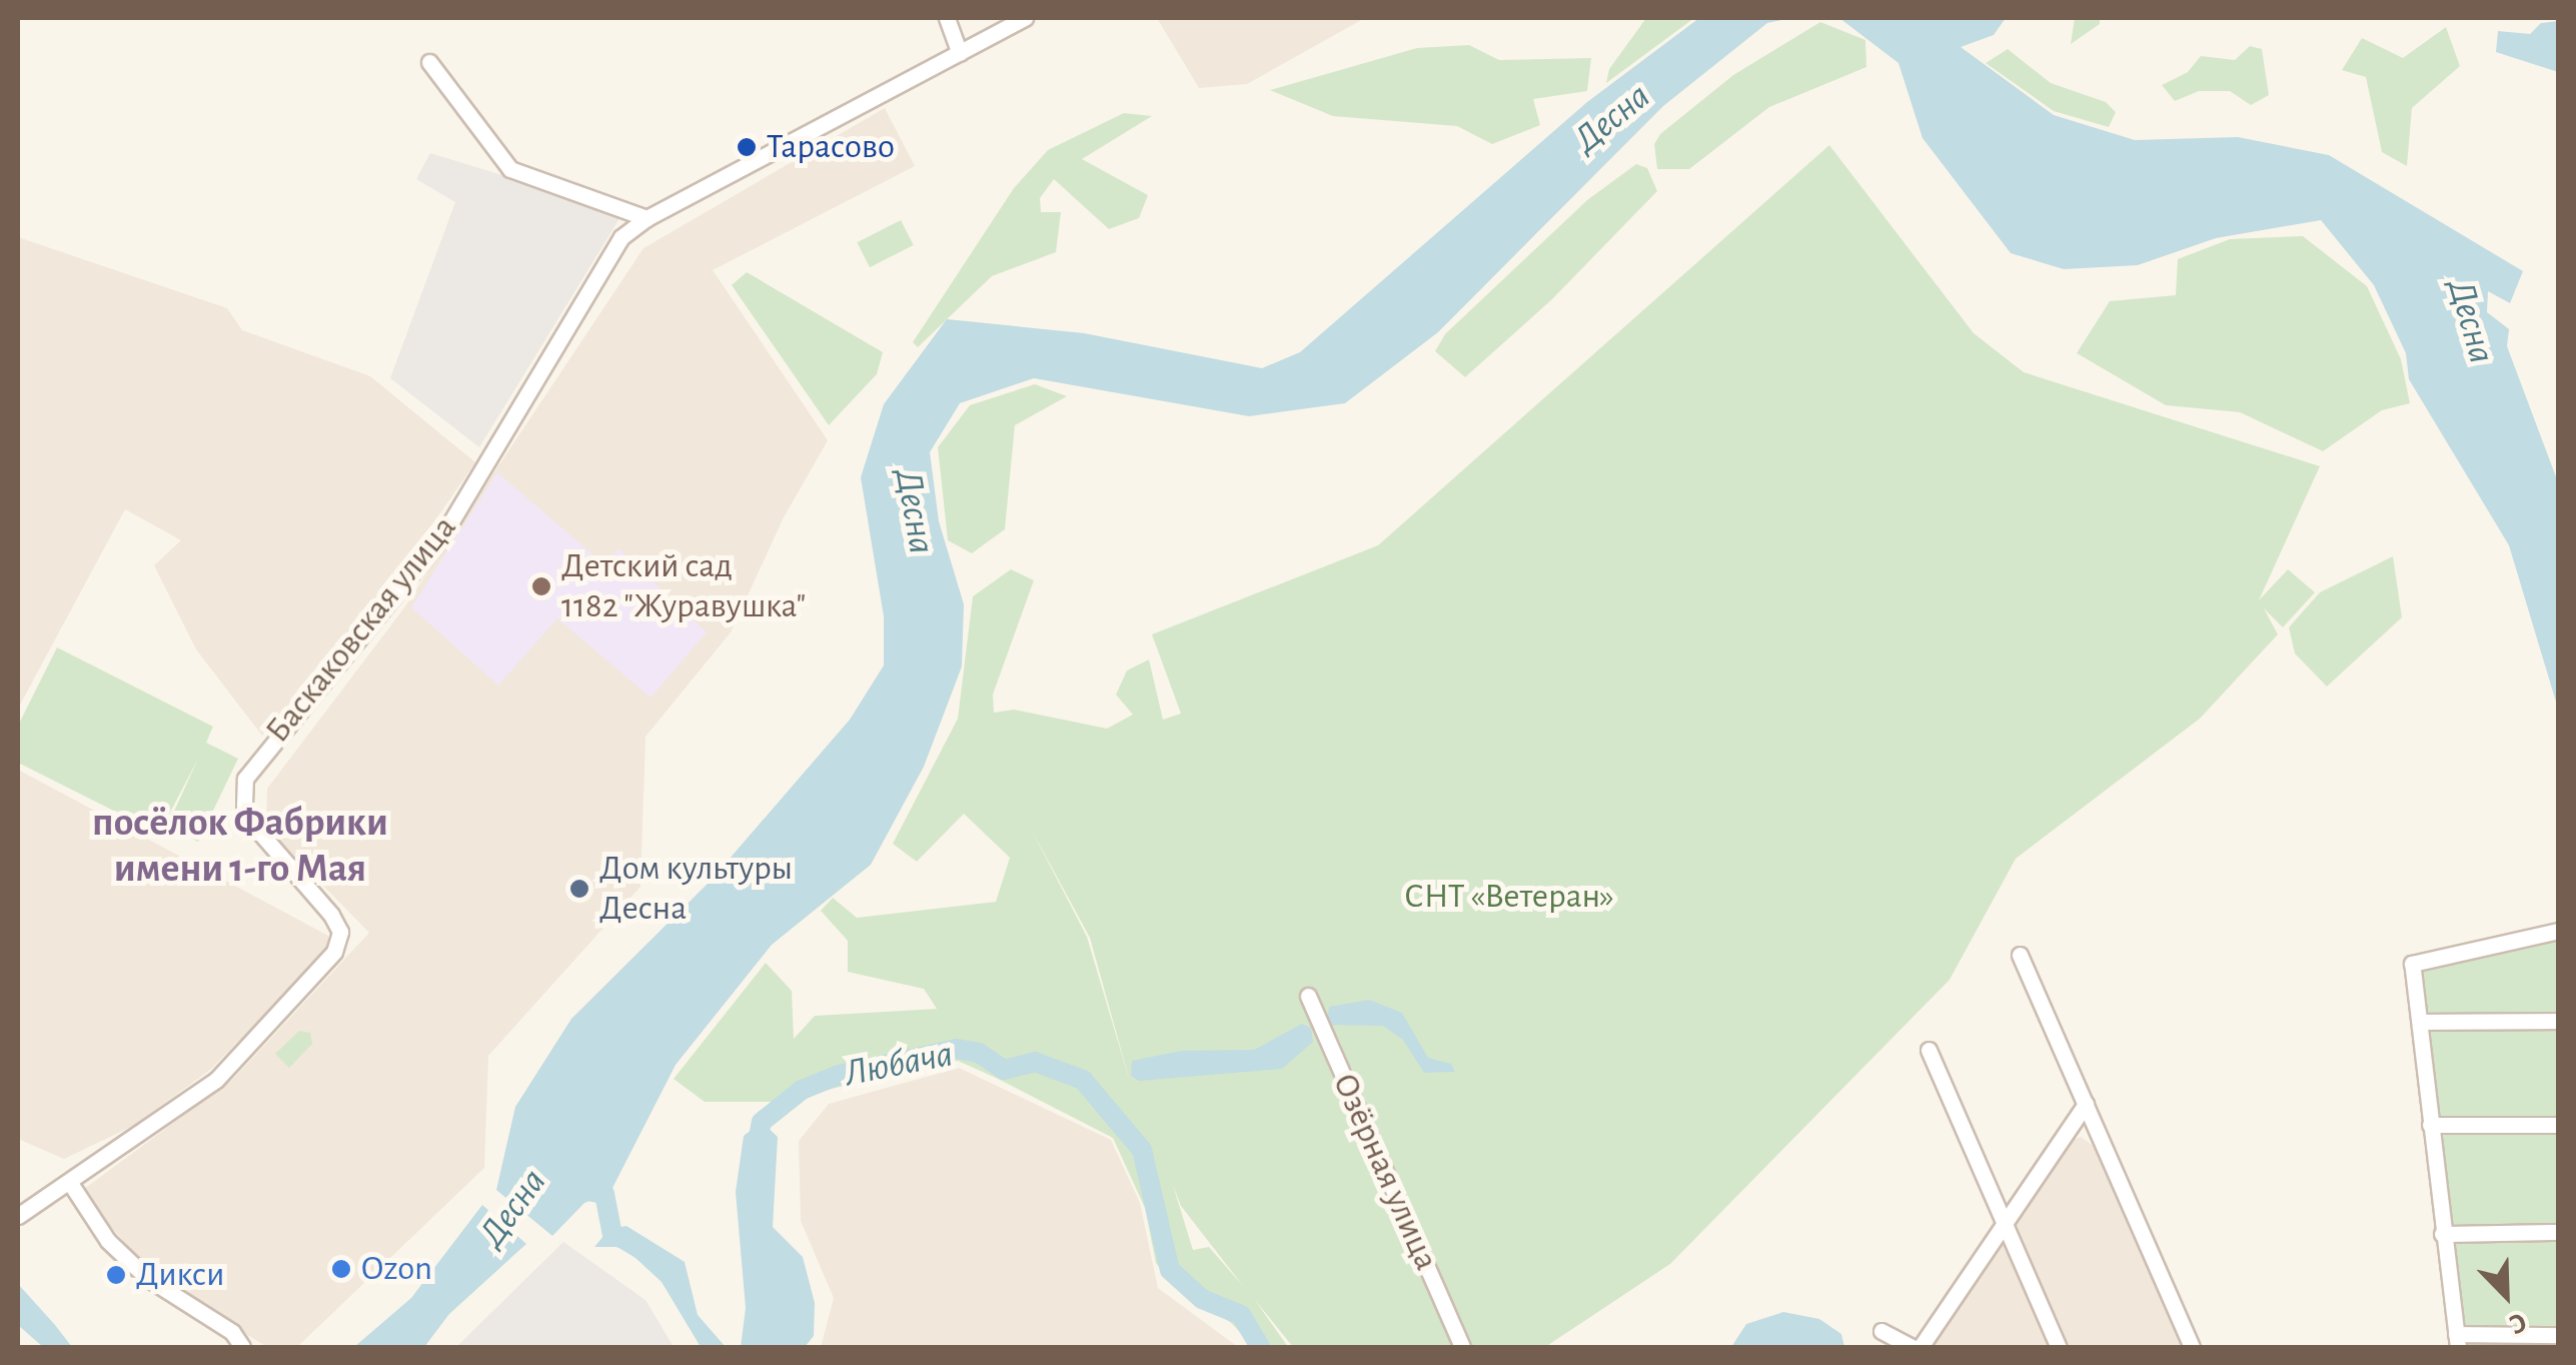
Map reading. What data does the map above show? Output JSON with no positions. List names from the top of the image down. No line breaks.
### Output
{"streets":{"street":["Баскаковская улица","Озёрная улица"]},"districts":["посёлок Фабрики имени 1-го Мая"],"water":["Десна","Любача"],"parks":["СНТ «Ветеран»"],"places":["Тарасово","Детский сад 1182 \"Журавушка\"","Дом культуры Десна","Ozon","Дикси"],"north":"bottom right"}
